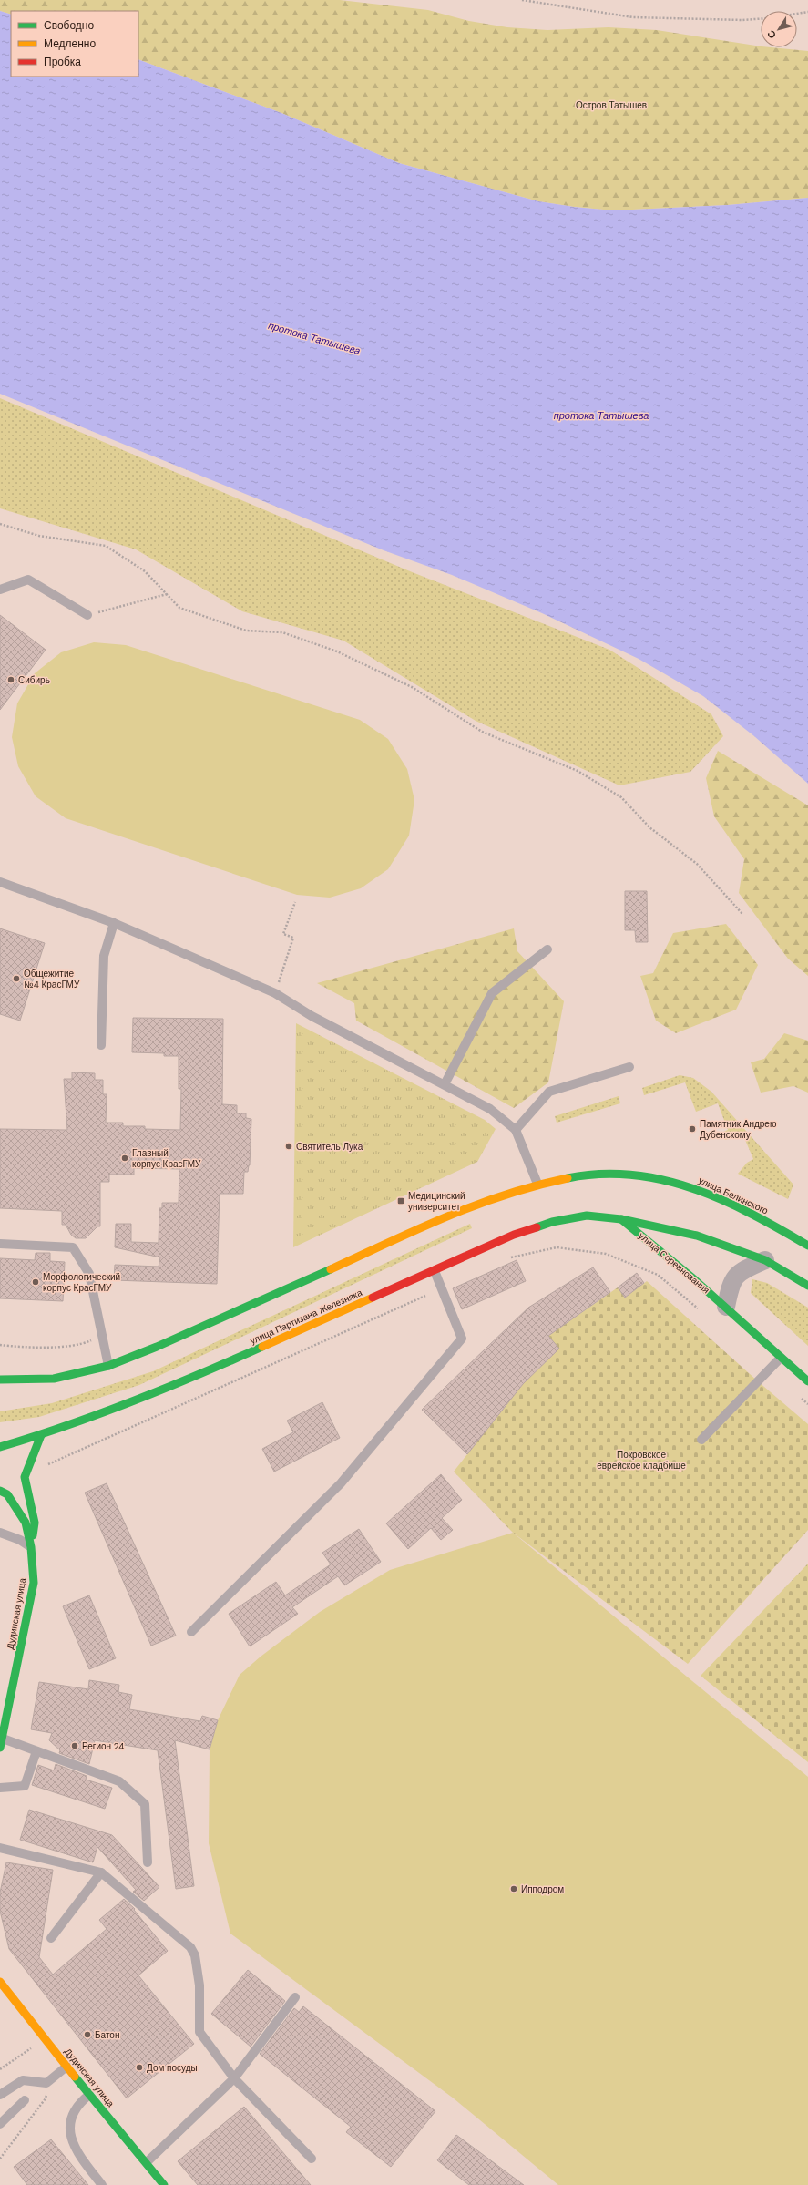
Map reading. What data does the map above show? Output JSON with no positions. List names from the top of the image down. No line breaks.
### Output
{"streets":{"main road":["улица Белинского","улица Соревнования","улица Партизана Железняка","Дудинская улица"]},"crossings":[["улица Соревнования","улица Партизана Железняка"]],"water":["протока Татышева"],"parks":["Остров Татышев","Покровское еврейское кладбище"],"places":{"other":["Сибирь","Общежитие №4 КрасГМУ","Памятник Андрею Дубенскому","Святитель Лука","Главный корпус КрасГМУ","Морфологический корпус КрасГМУ","Регион 24","Ипподром","Батон","Дом посуды"],"transit":["Медицинский университет"]},"legend":["Свободно","Медленно","Пробка"],"north":"bottom left"}
